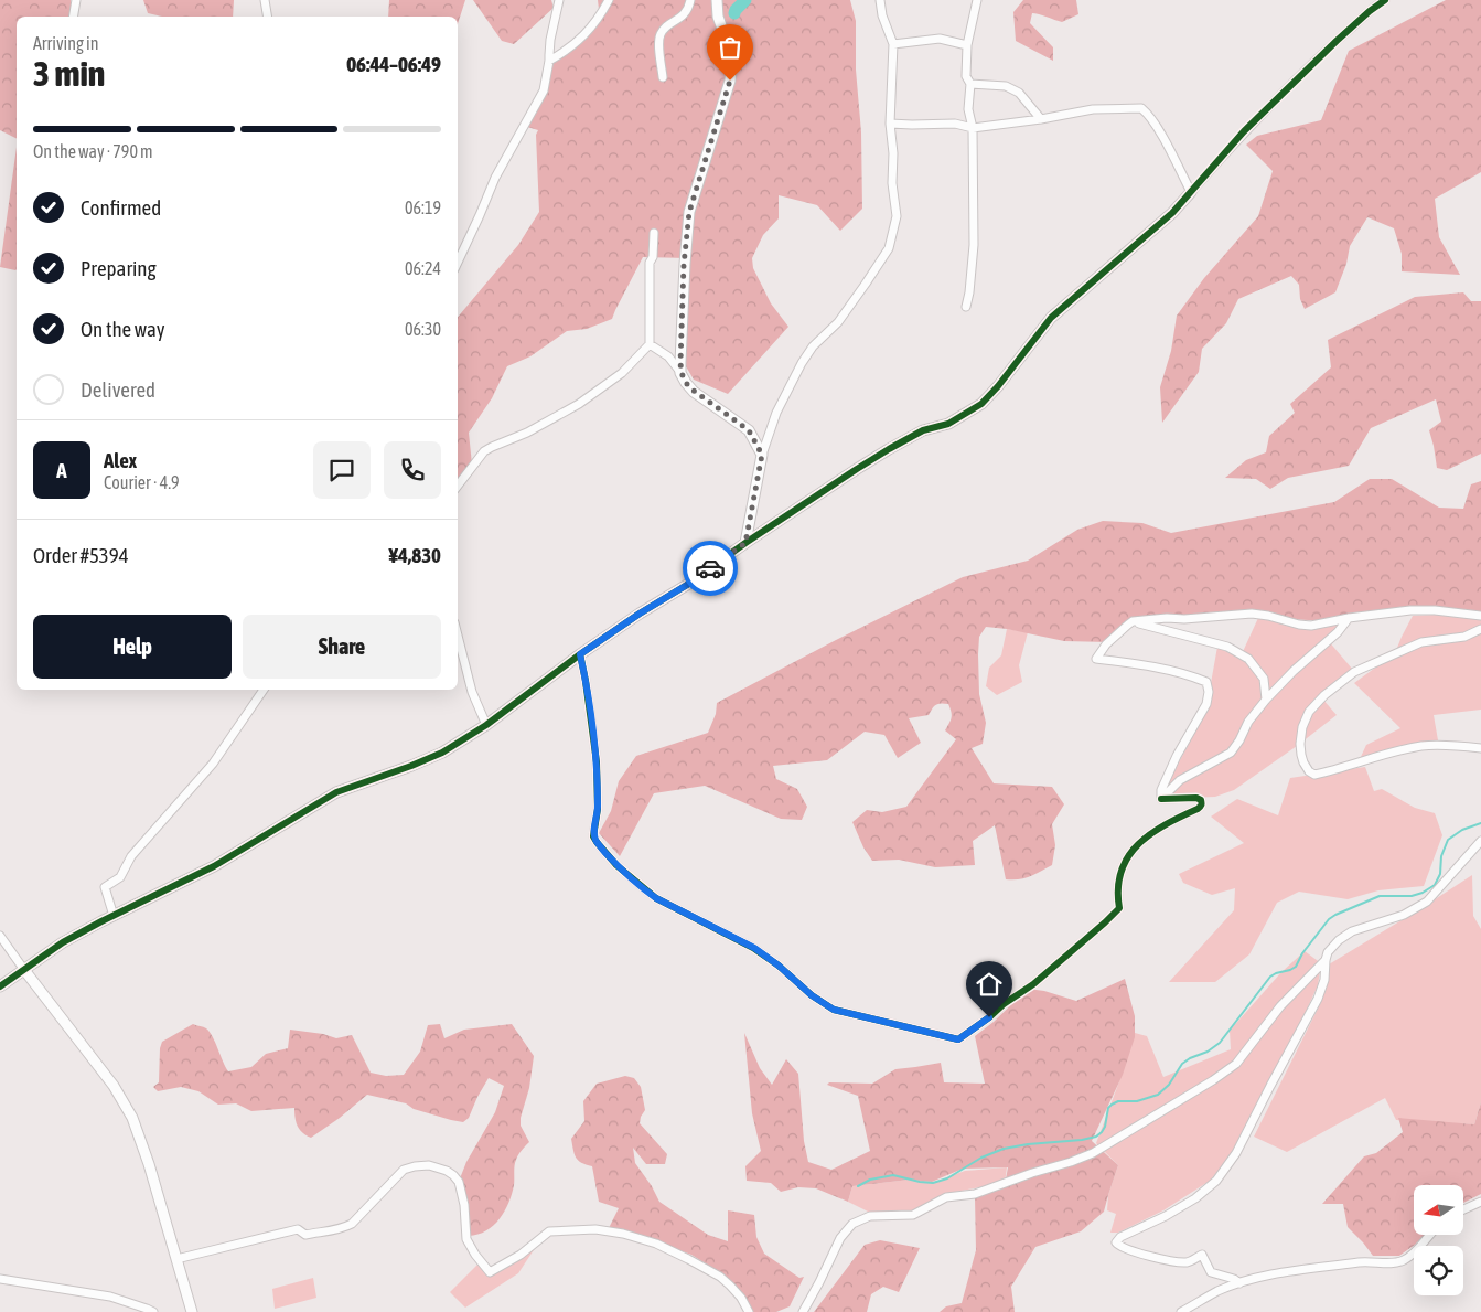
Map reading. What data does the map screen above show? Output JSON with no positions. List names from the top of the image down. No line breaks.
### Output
{"north":"left","page":{"heading":["3 min","Arriving in","06:44–06:49"],"panel":["Alex","Courier · 4.9","Order #5394","¥4,830"],"bar":"On the way · 790 m","list":[["Confirmed","06:19"],["Preparing","06:24"],["On the way","06:30"],"Delivered"],"round":"A","buttons":["Help","Share"]}}
